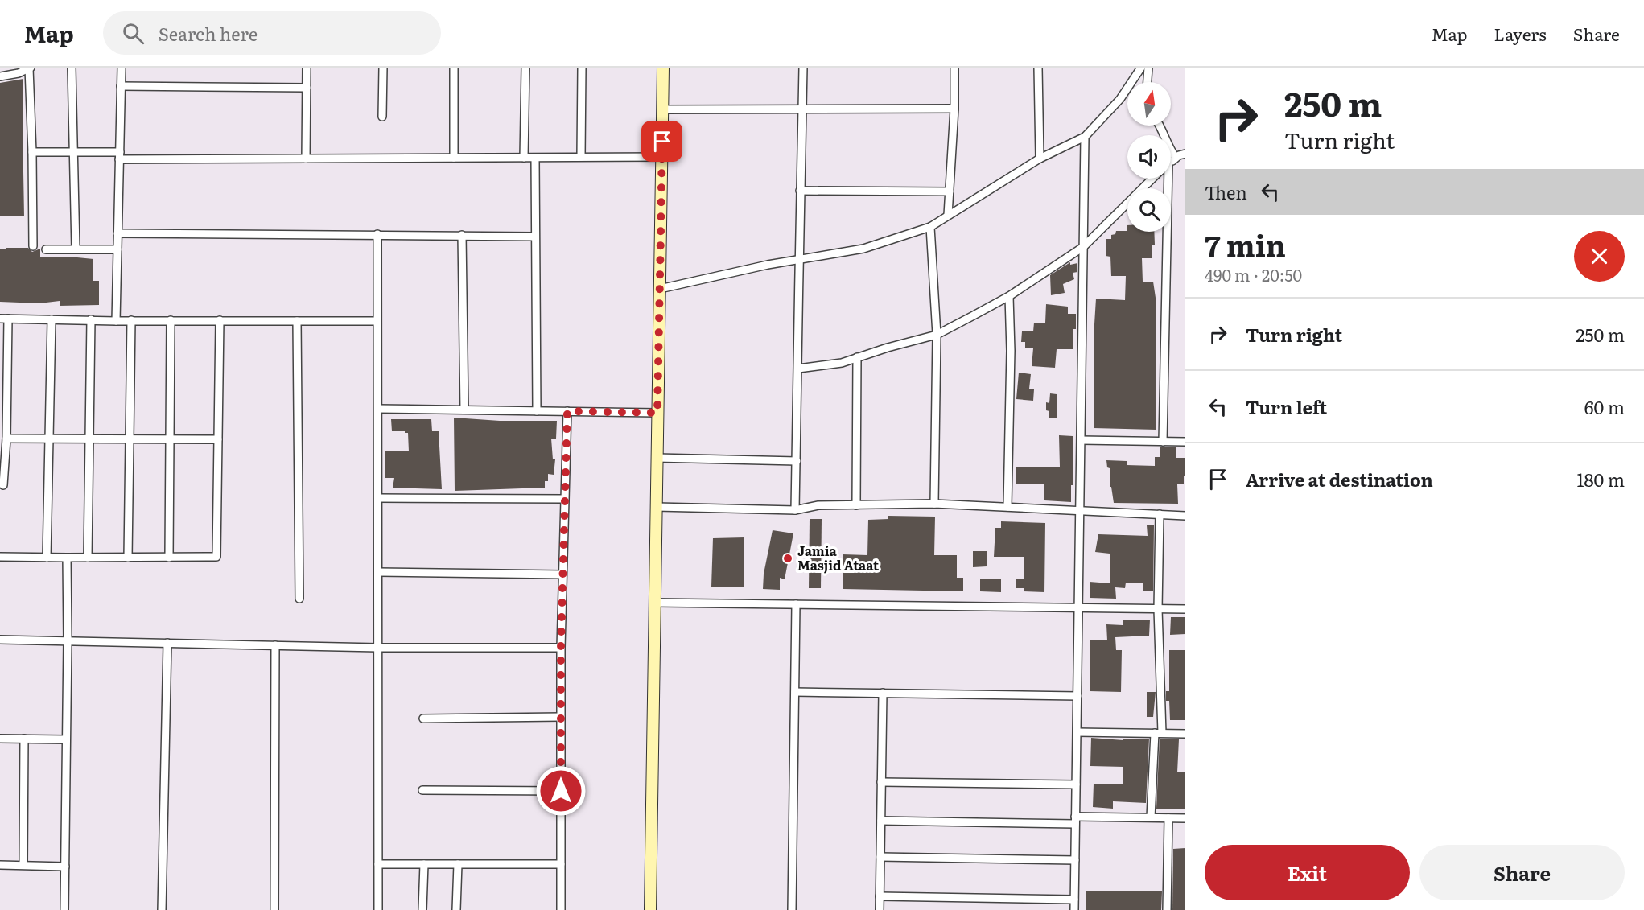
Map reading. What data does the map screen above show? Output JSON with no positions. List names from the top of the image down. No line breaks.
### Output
{"places":["Jamia Masjid Ataat"],"north":"top","page":{"header":"Map","search":"Search here","nav":["Map","Layers","Share"],"turn":["250 m","Turn right"],"then":"Then","heading":["7 min","490 m · 20:50"],"list":[{"name":"Turn right","value":"250 m"},{"name":"Turn left","value":"60 m"},{"name":"Arrive at destination","value":"180 m"}],"buttons":["Exit","Share"]}}
